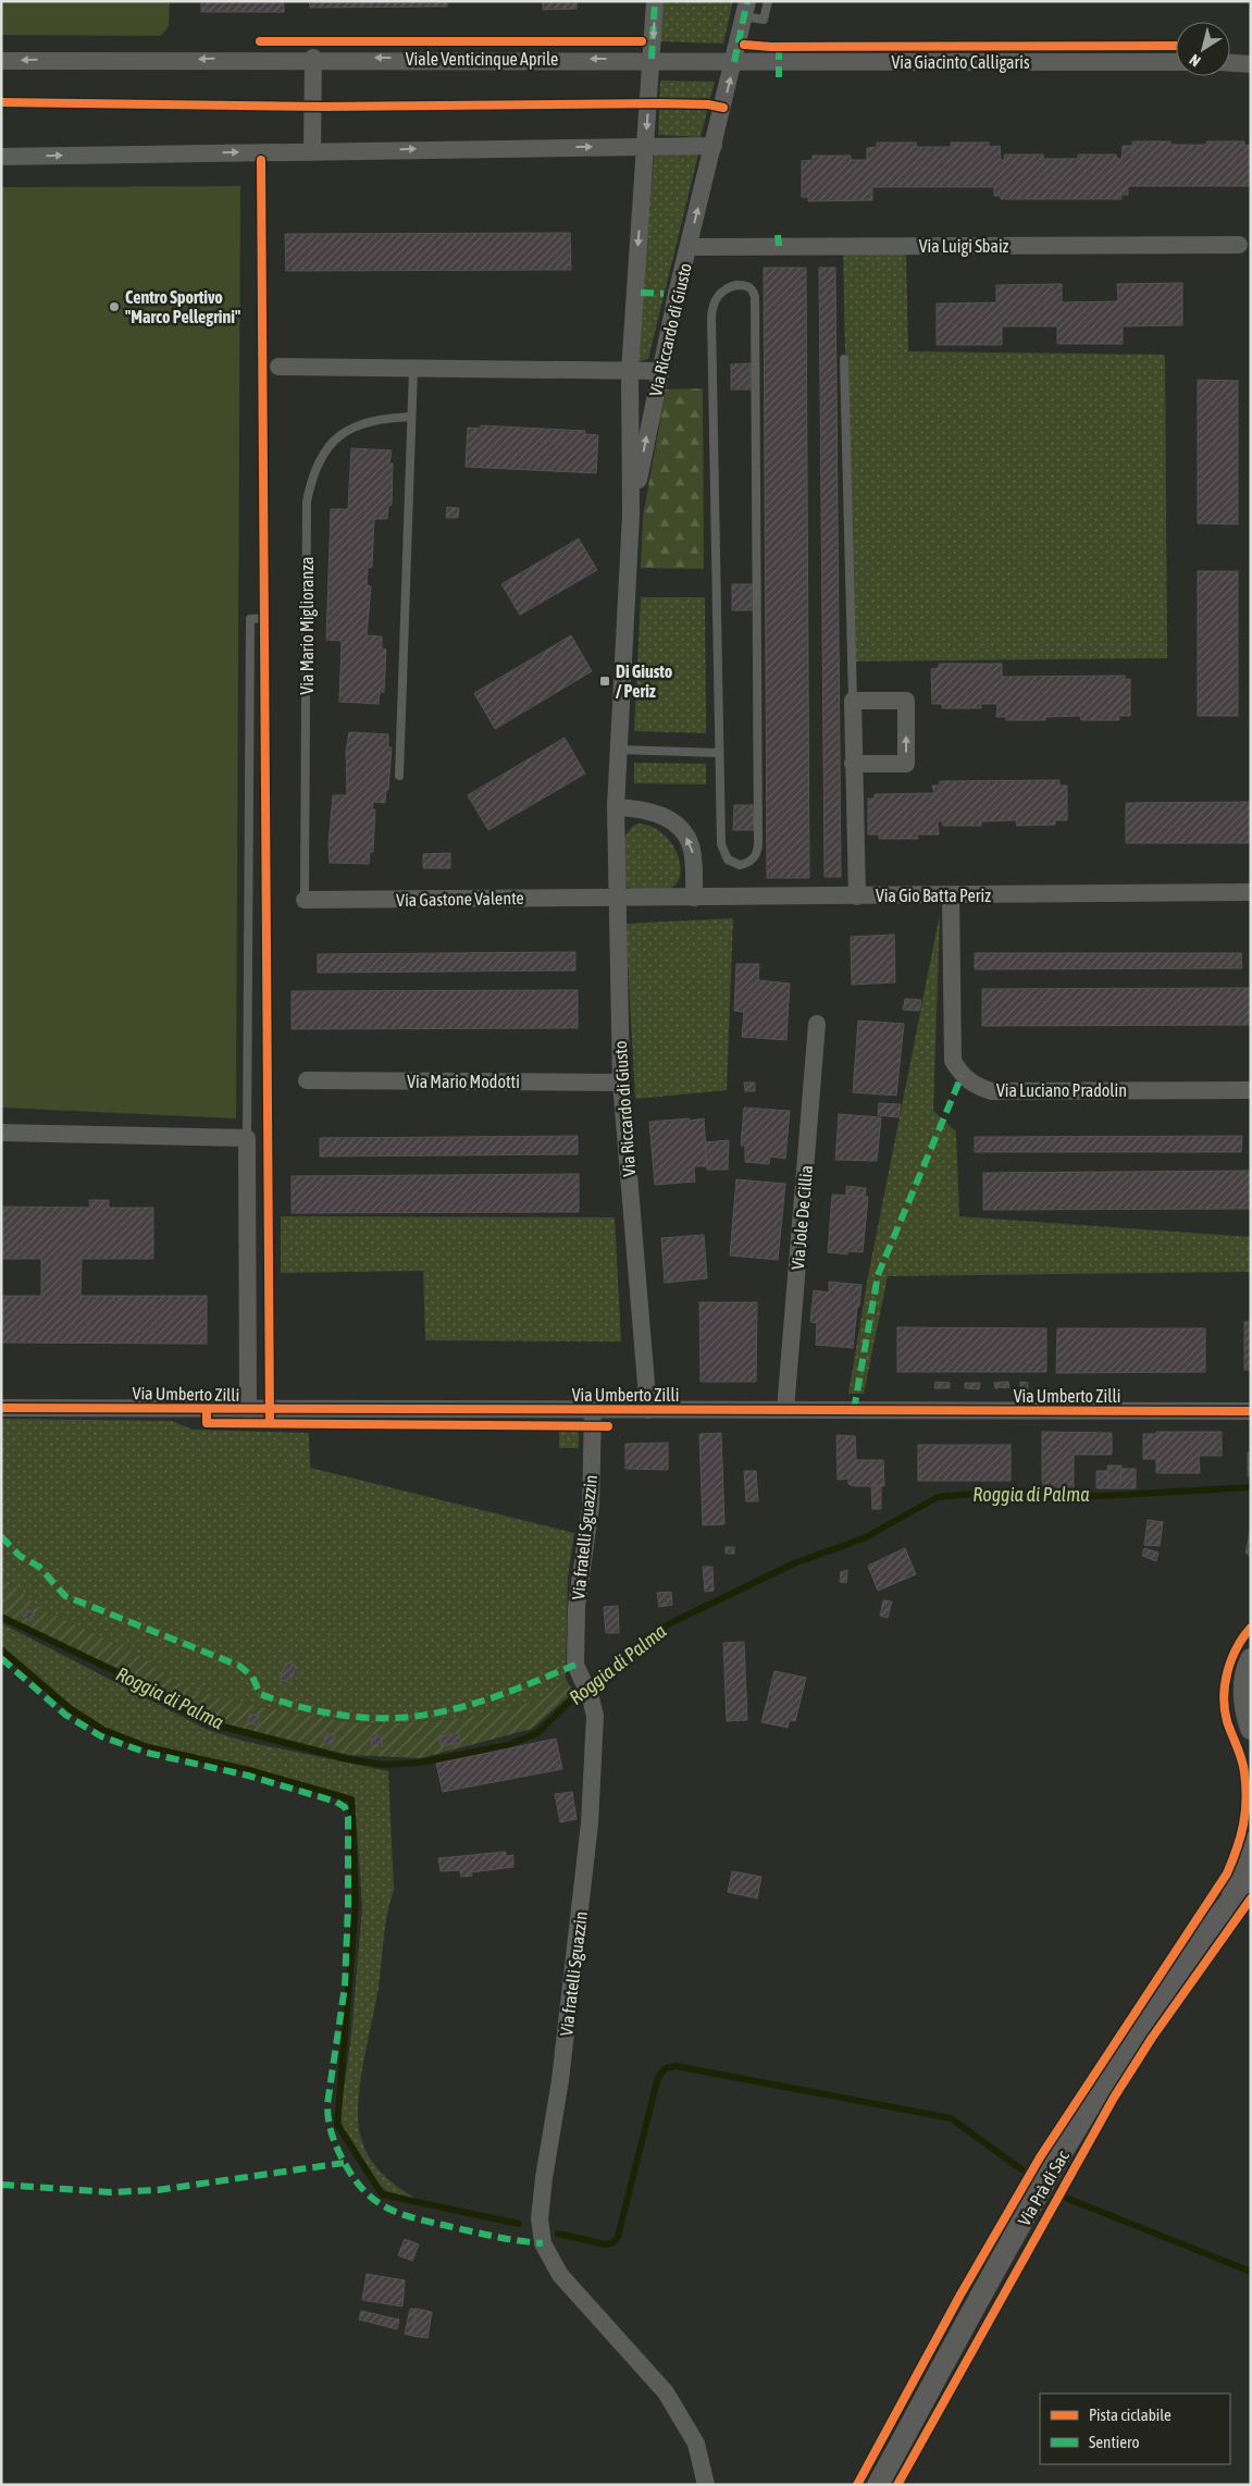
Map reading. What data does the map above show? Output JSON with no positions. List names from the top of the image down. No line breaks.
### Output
{"streets":{"street":["Viale Venticinque Aprile","Via Giacinto Calligaris","Via Luigi Sbaiz","Via Riccardo di Giusto","Via Gio Batta Periz","Via Gastone Valente","Via Mario Modotti","Via Luciano Pradolin","Via Jole De Cillia","Via Umberto Zilli","Via fratelli Sguazzin","Via Prà di Sac"],"lane":["Via Mario Miglioranza"]},"crossings":[["Viale Venticinque Aprile","Via Riccardo di Giusto"],["Via Giacinto Calligaris","Via Riccardo di Giusto"],["Via Luigi Sbaiz","Via Riccardo di Giusto"],["Via Riccardo di Giusto","Via Gio Batta Periz"],["Via Riccardo di Giusto","Via Gastone Valente"],["Via Riccardo di Giusto","Via Mario Modotti"],["Via Riccardo di Giusto","Via Umberto Zilli"],["Via Mario Miglioranza","Via Gastone Valente"],["Via Gio Batta Periz","Via Gastone Valente"],["Via Gio Batta Periz","Via Luciano Pradolin"],["Via Jole De Cillia","Via Umberto Zilli"],["Via Umberto Zilli","Via fratelli Sguazzin"]],"water":["Roggia di Palma"],"places":{"other":["Centro Sportivo \"Marco Pellegrini\""],"transit":["Di Giusto / Periz"]},"legend":["Pista ciclabile","Sentiero"],"north":"bottom left"}
